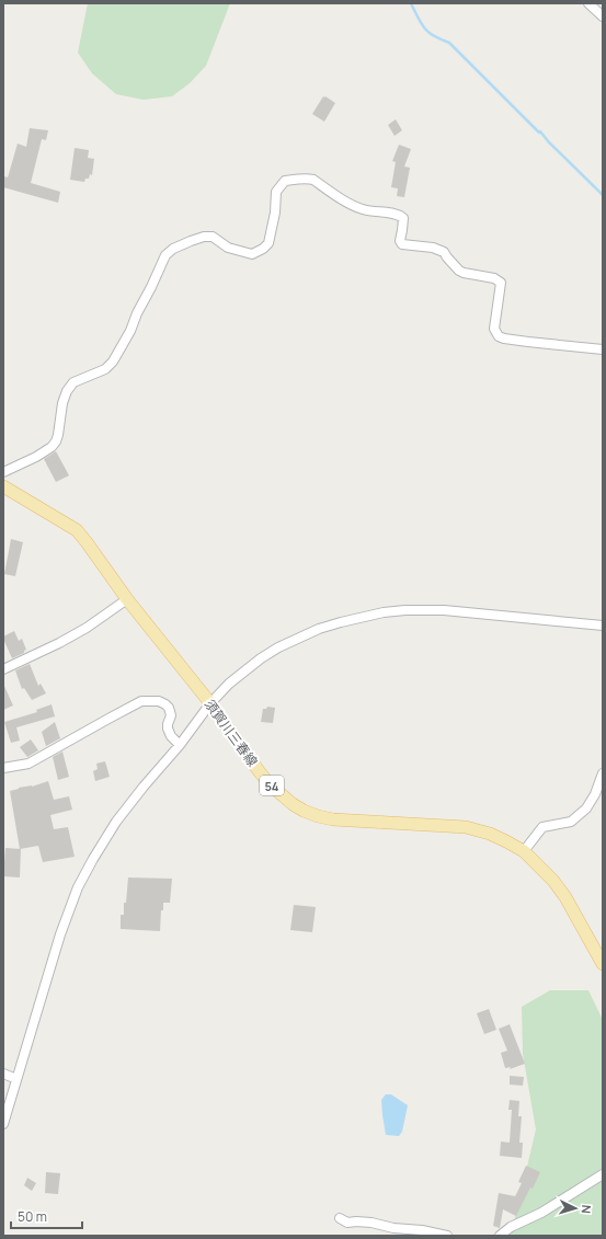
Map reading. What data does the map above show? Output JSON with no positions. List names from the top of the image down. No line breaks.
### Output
{"streets":{"main road":["須賀川三春線","54"]},"scale_bar":"50 m","north":"right"}
